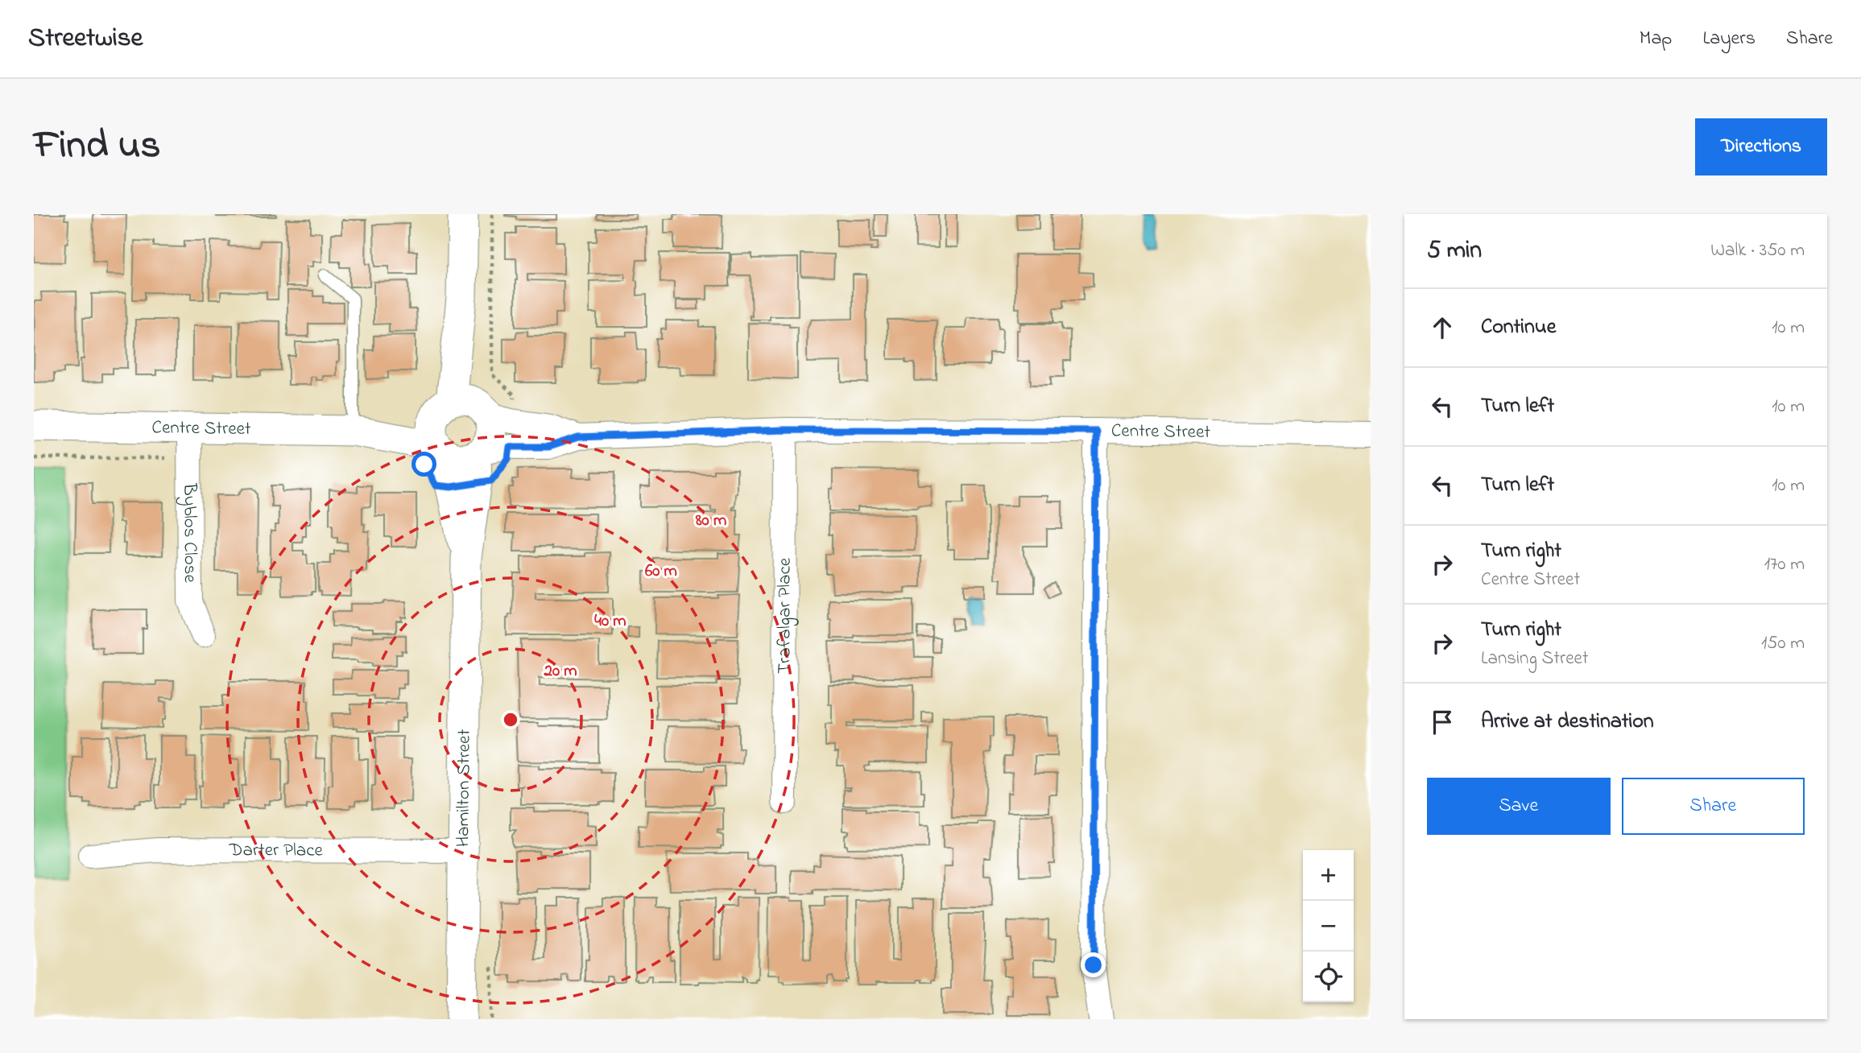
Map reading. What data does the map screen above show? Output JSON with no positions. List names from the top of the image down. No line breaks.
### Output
{"streets":{"street":["Centre Street","Byblos Close","Trafalgar Place","Hamilton Street","Darter Place"]},"crossings":[["Centre Street","Byblos Close"],["Centre Street","Trafalgar Place"],["Centre Street","Hamilton Street"],["Hamilton Street","Darter Place"]],"page":{"header":"Streetwise","nav":["Map","Layers","Share"],"title":"Find us","buttons":["Directions",["Save","Share"]],"heading":["5 min","Walk · 350 m"],"list":[["Continue","10 m"],["Turn left","10 m"],["Turn left","10 m"],["Turn right","Centre Street","170 m"],["Turn right","Lansing Street","150 m"],"Arrive at destination"],"map_buttons":["+","−"]},"rings":["80 m","60 m","40 m","20 m"]}
